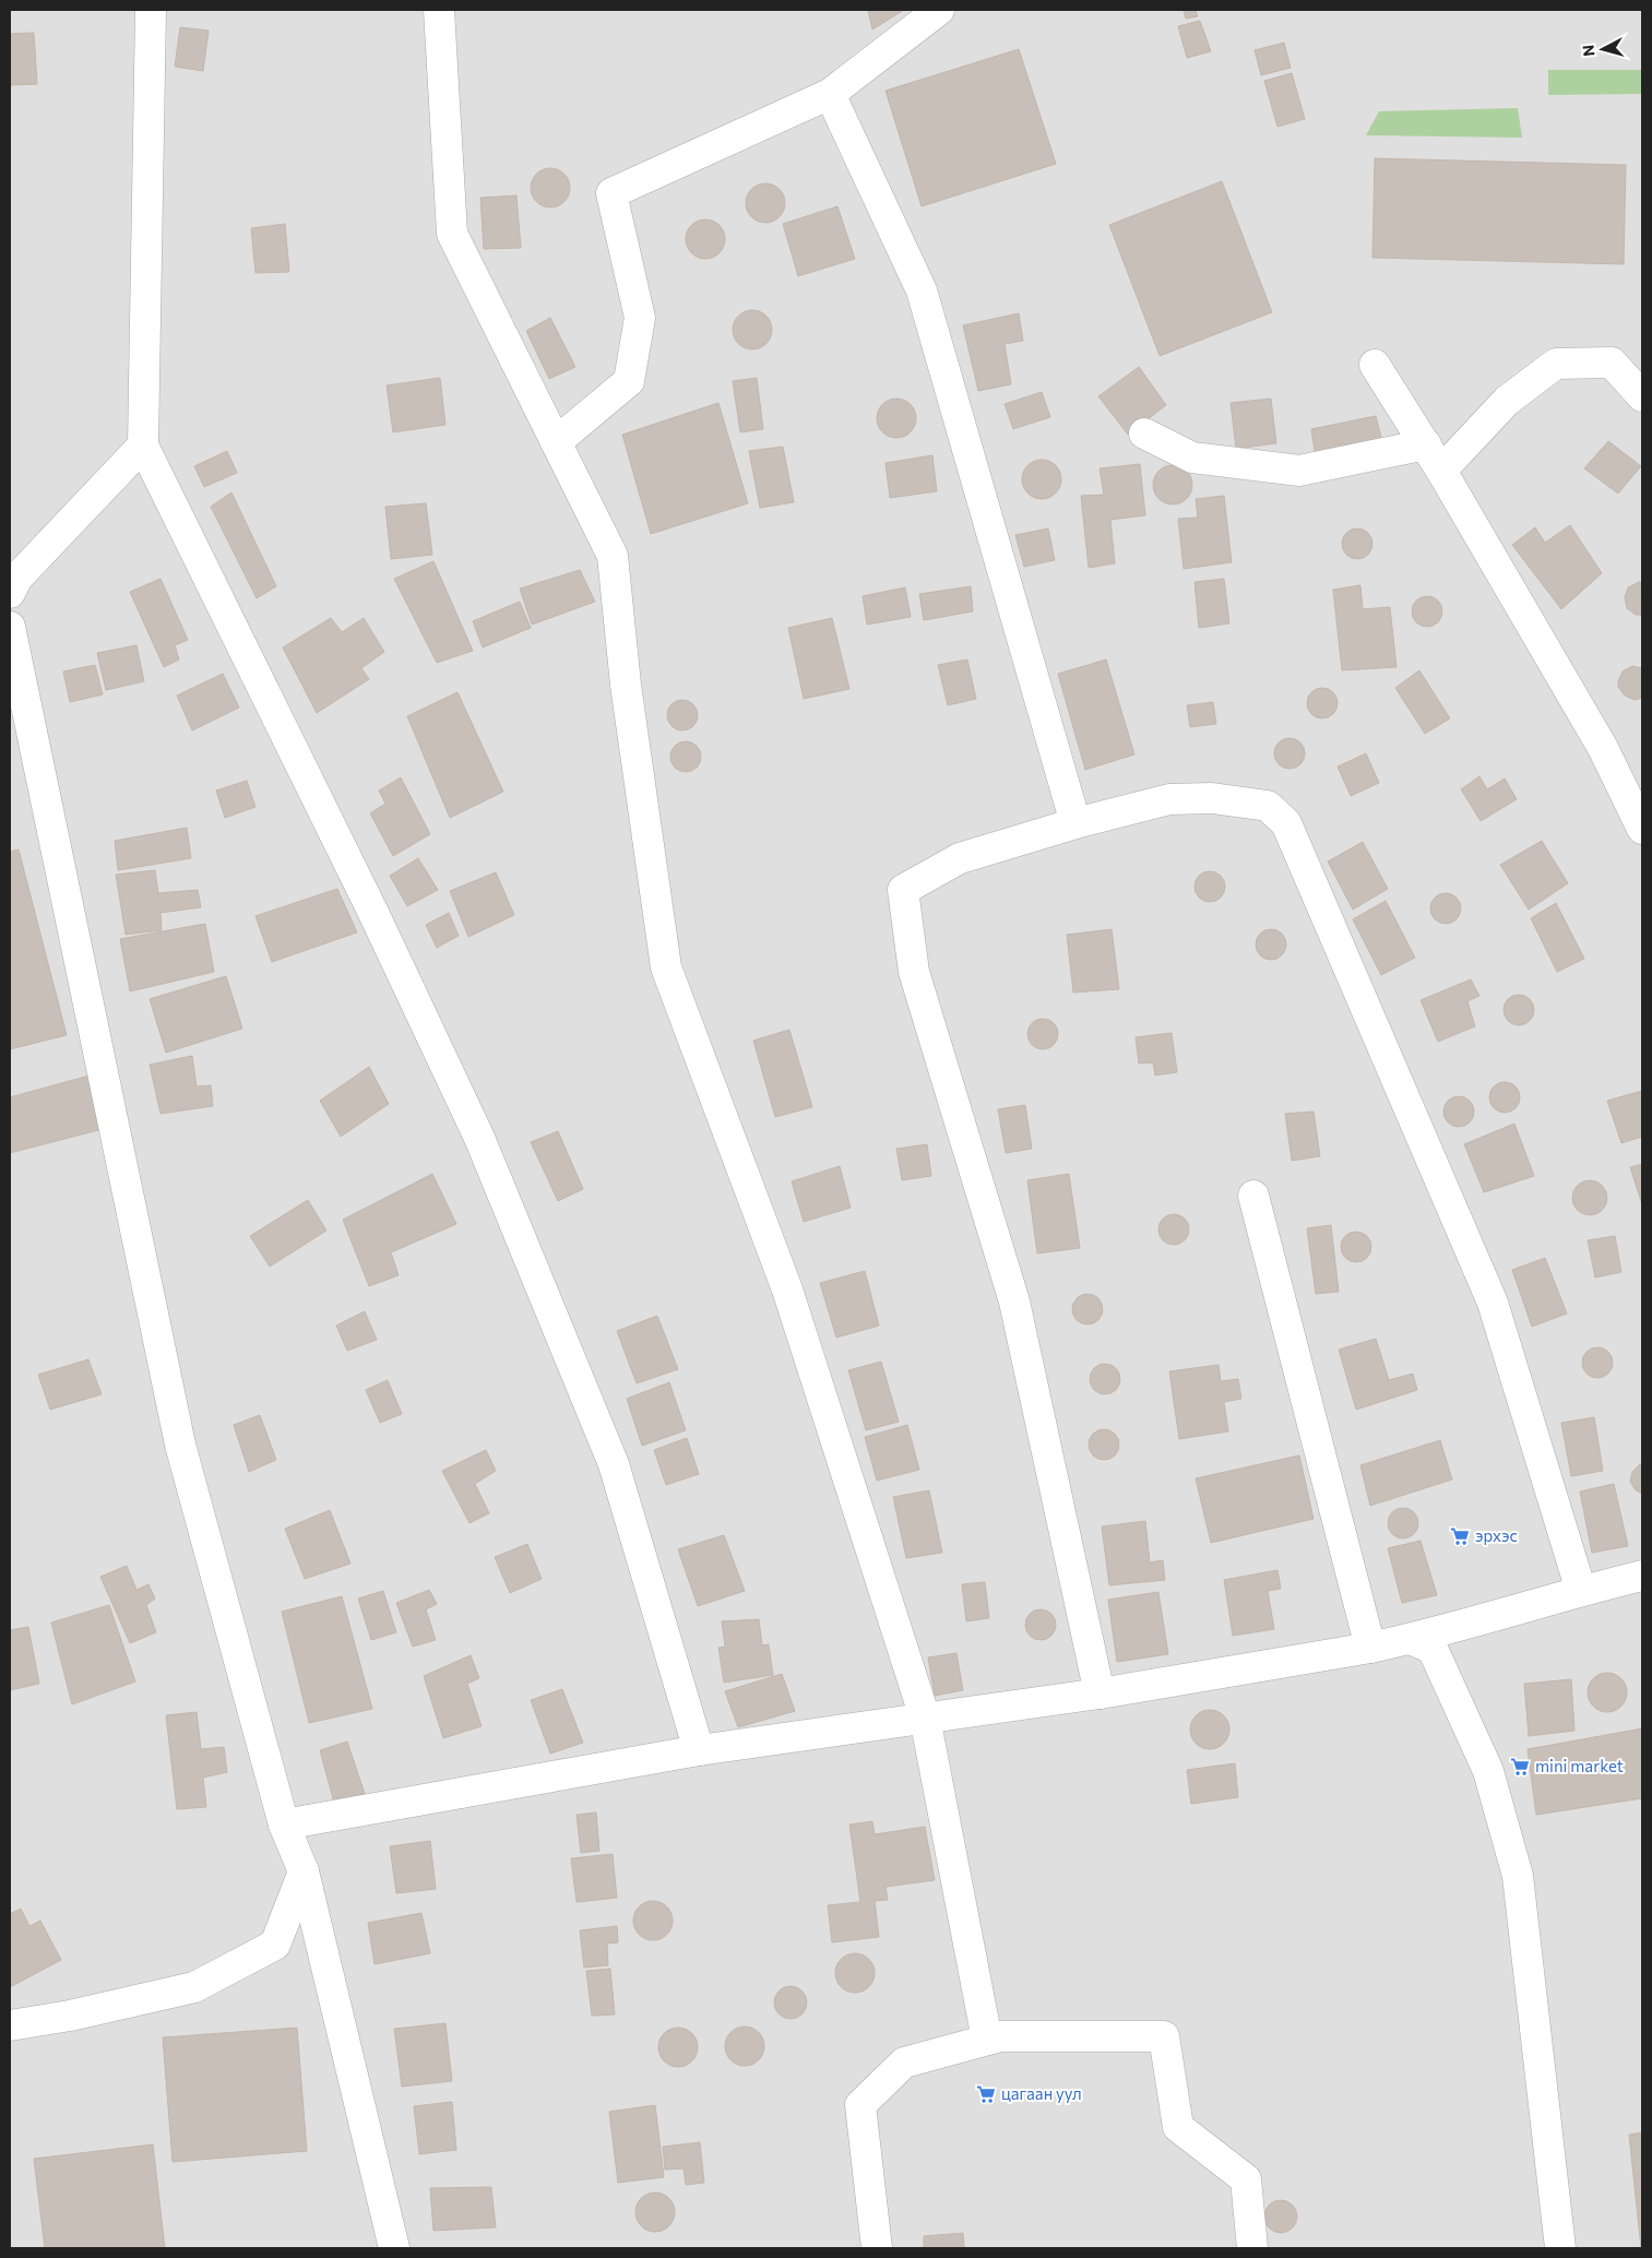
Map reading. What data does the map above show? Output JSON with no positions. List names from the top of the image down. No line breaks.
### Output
{"places":{"supermarket":["эрхэс","mini market","цагаан уул"]},"north":"left"}
